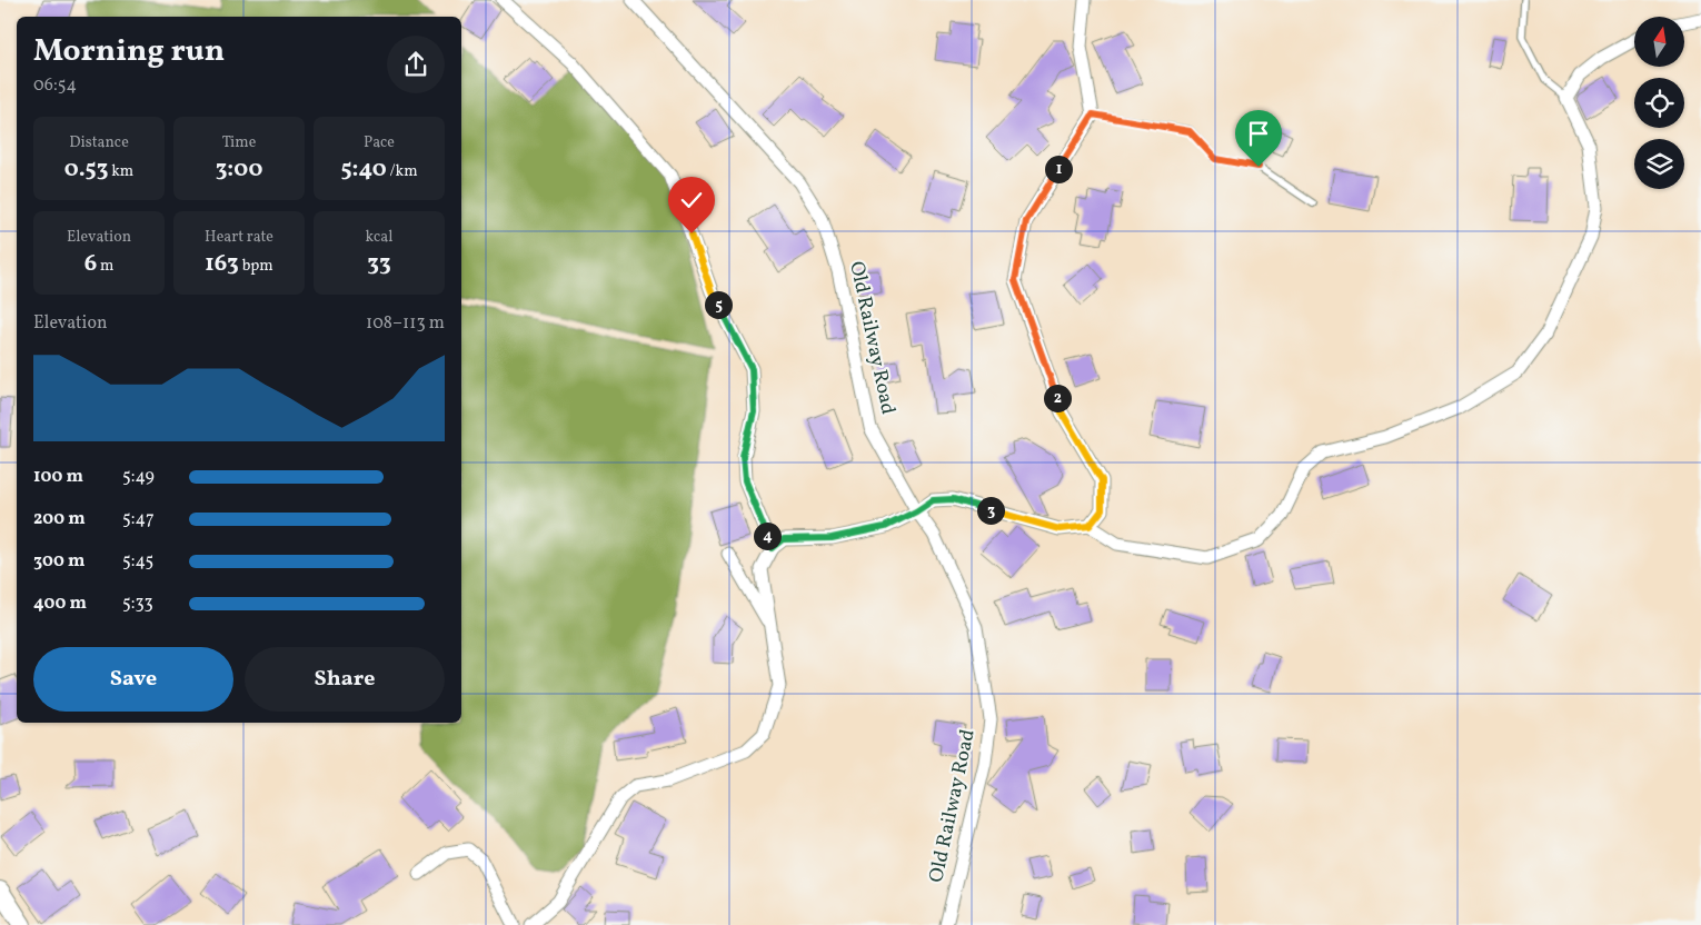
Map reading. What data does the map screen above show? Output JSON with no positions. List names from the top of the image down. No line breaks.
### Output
{"streets":{"street":["Old Railway Road"]},"north":"top","page":{"heading":["Morning run","06:54"],"stats":[["Distance","0.53 km"],["Time","3:00"],["Pace","5:40 /km"],["Elevation","6 m"],["Heart rate","163 bpm"],["kcal","33"]],"pins":["1","5","2","3","4"],"chart":["Elevation","108–113 m"],"list":[{"name":"100 m","note":"5:49"},{"name":"200 m","note":"5:47"},{"name":"300 m","note":"5:45"},{"name":"400 m","note":"5:33"}],"buttons":["Save","Share"]}}
